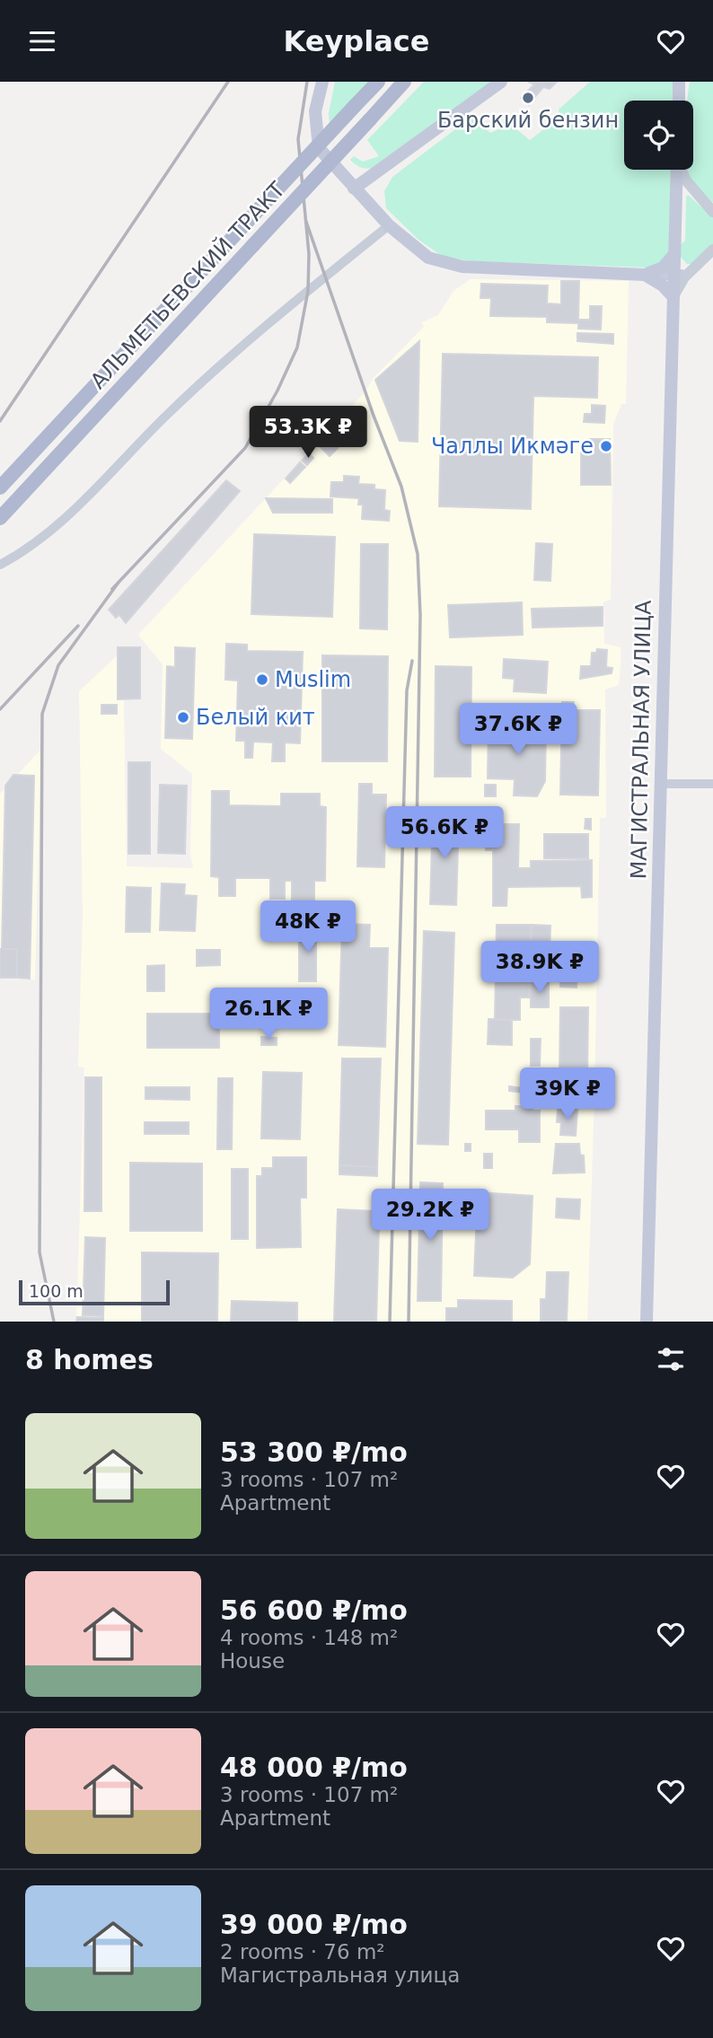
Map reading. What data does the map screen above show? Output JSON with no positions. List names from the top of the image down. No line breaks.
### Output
{"streets":{"main road":["АЛЬМЕТЬЕВСКИЙ ТРАКТ","МАГИСТРАЛЬНАЯ УЛИЦА"]},"places":["Барский бензин","Чаллы Икмәге","Muslim","Белый кит"],"scale_bar":"100 m","page":{"header":"Keyplace","price":["53.3K ₽","37.6K ₽","56.6K ₽","48K ₽","38.9K ₽","26.1K ₽","39K ₽","29.2K ₽"],"scale":"100 m","heading":"8 homes","list":[{"name":"53 300 ₽/mo","note":"3 rooms · 107 m² · Apartment"},{"name":"56 600 ₽/mo","note":"4 rooms · 148 m² · House"},{"name":"48 000 ₽/mo","note":"3 rooms · 107 m² · Apartment"},{"name":"39 000 ₽/mo","note":"2 rooms · 76 m² · Магистральная улица"}]}}
